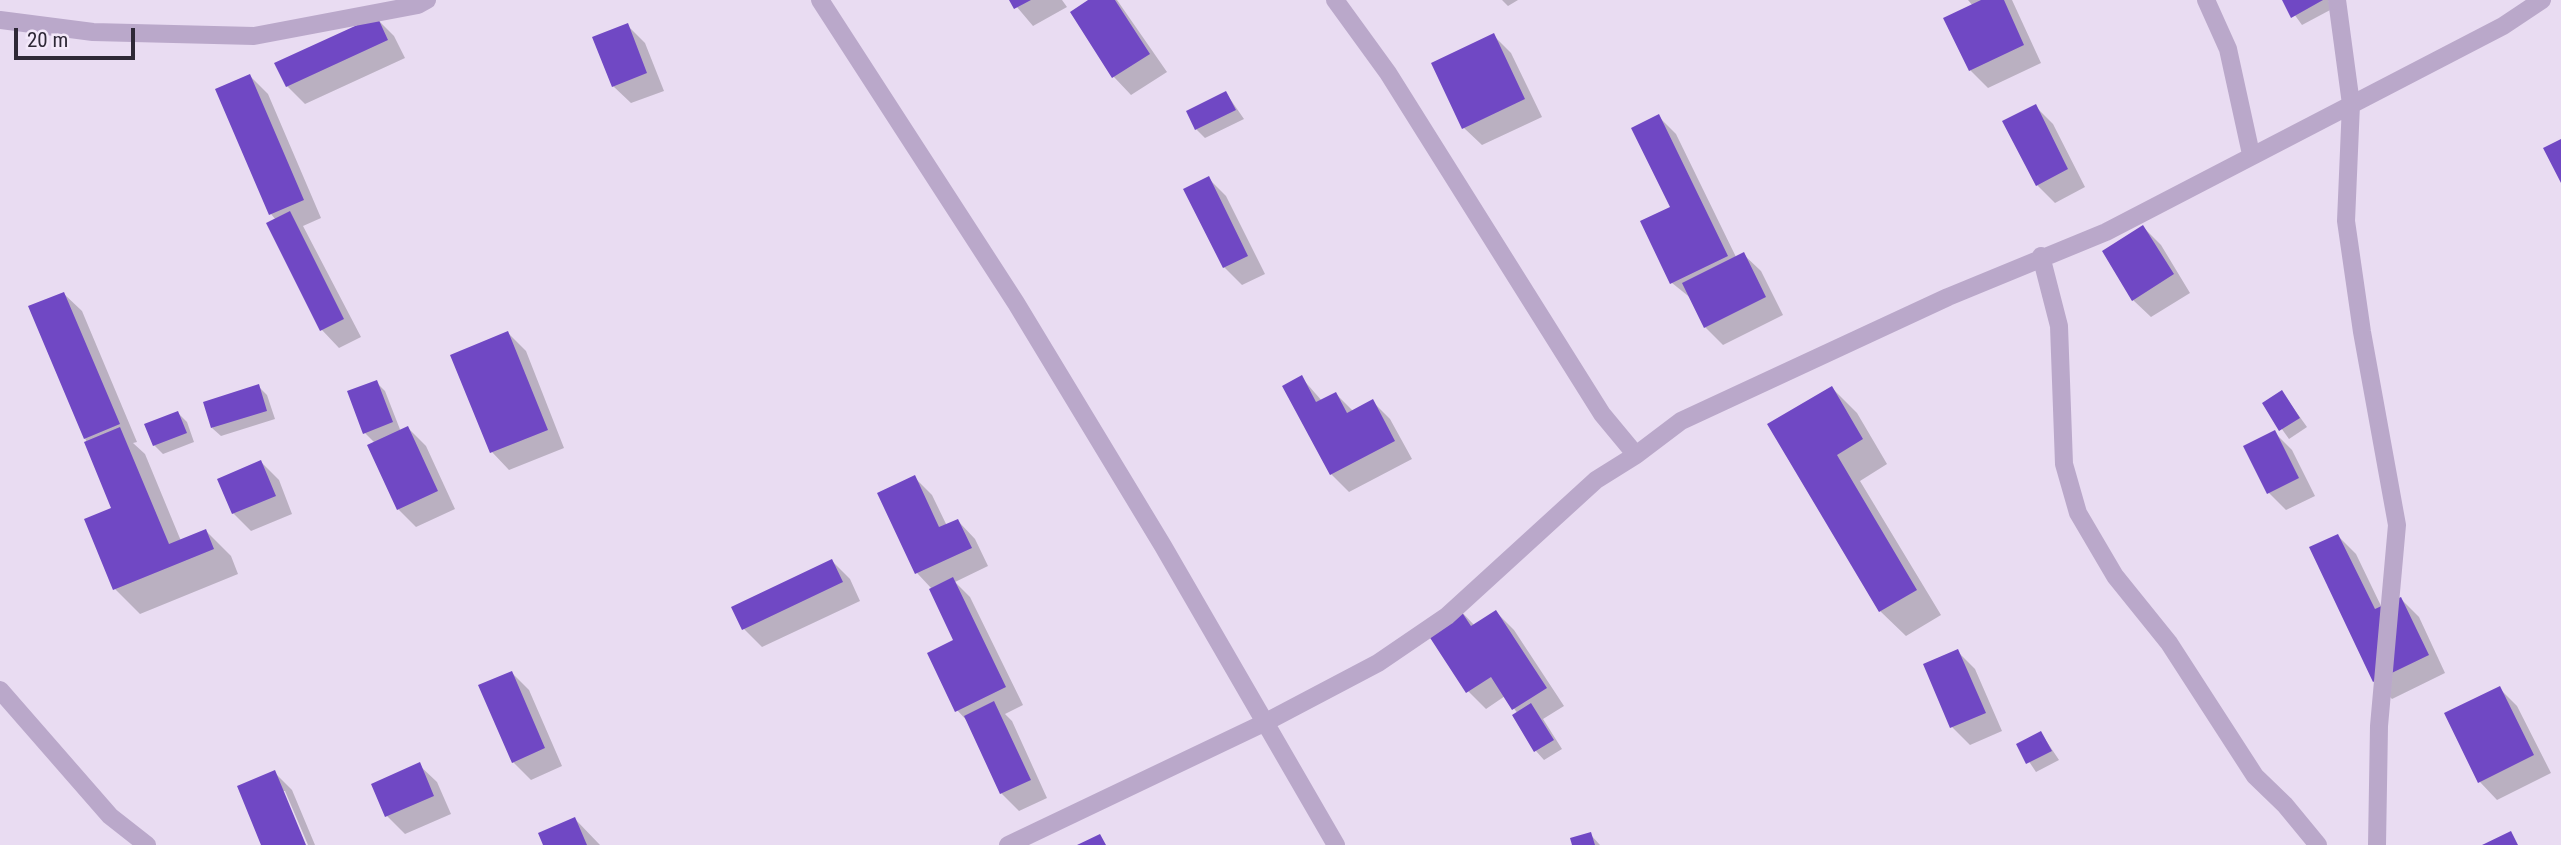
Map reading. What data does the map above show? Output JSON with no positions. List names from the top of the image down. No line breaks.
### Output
{"scale_bar":"20 m"}
